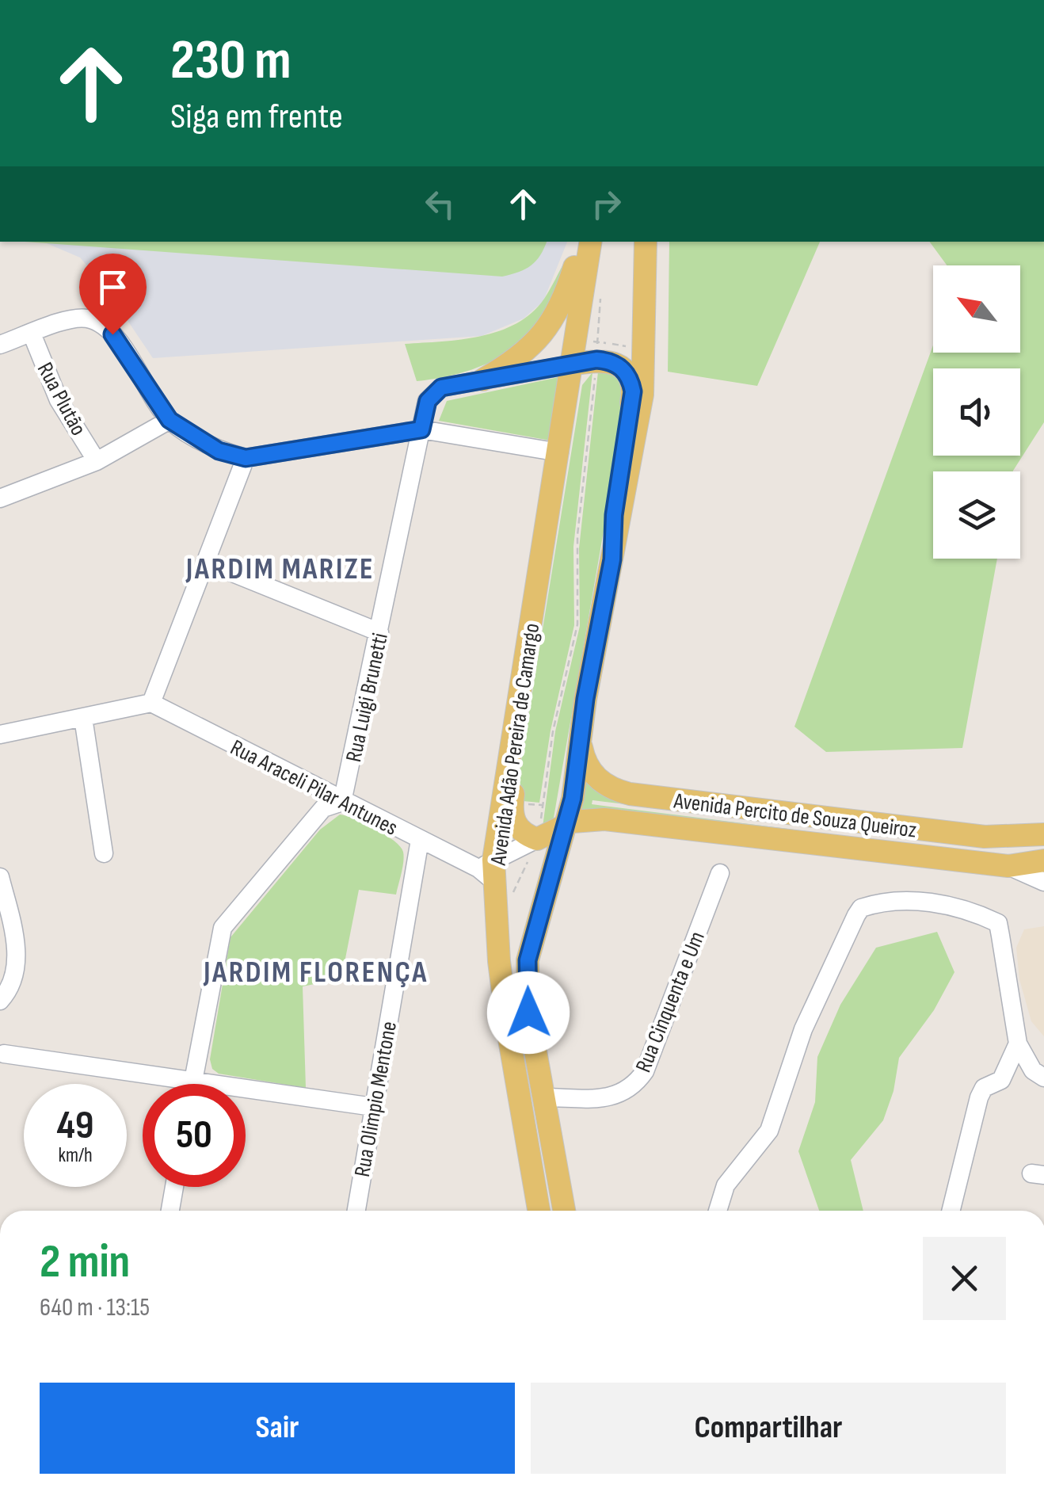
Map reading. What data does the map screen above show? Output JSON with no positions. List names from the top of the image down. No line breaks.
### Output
{"streets":{"main road":["Avenida Adão Pereira de Camargo","Avenida Percito de Souza Queiroz"],"street":["Rua Plutão","Rua Luigi Brunetti","Rua Araceli Pilar Antunes","Rua Cinquenta e Um","Rua Olimpio Mentone"]},"crossings":[["Rua Luigi Brunetti","Rua Araceli Pilar Antunes"],["Avenida Adão Pereira de Camargo","Rua Araceli Pilar Antunes"],["Rua Araceli Pilar Antunes","Rua Olimpio Mentone"]],"districts":["JARDIM MARIZE","JARDIM FLORENÇA"],"north":"top left","page":{"turn":["230 m","Siga em frente"],"speed":"49 km/h","limit":"50","heading":["2 min","640 m · 13:15"],"buttons":["Sair","Compartilhar"]}}
